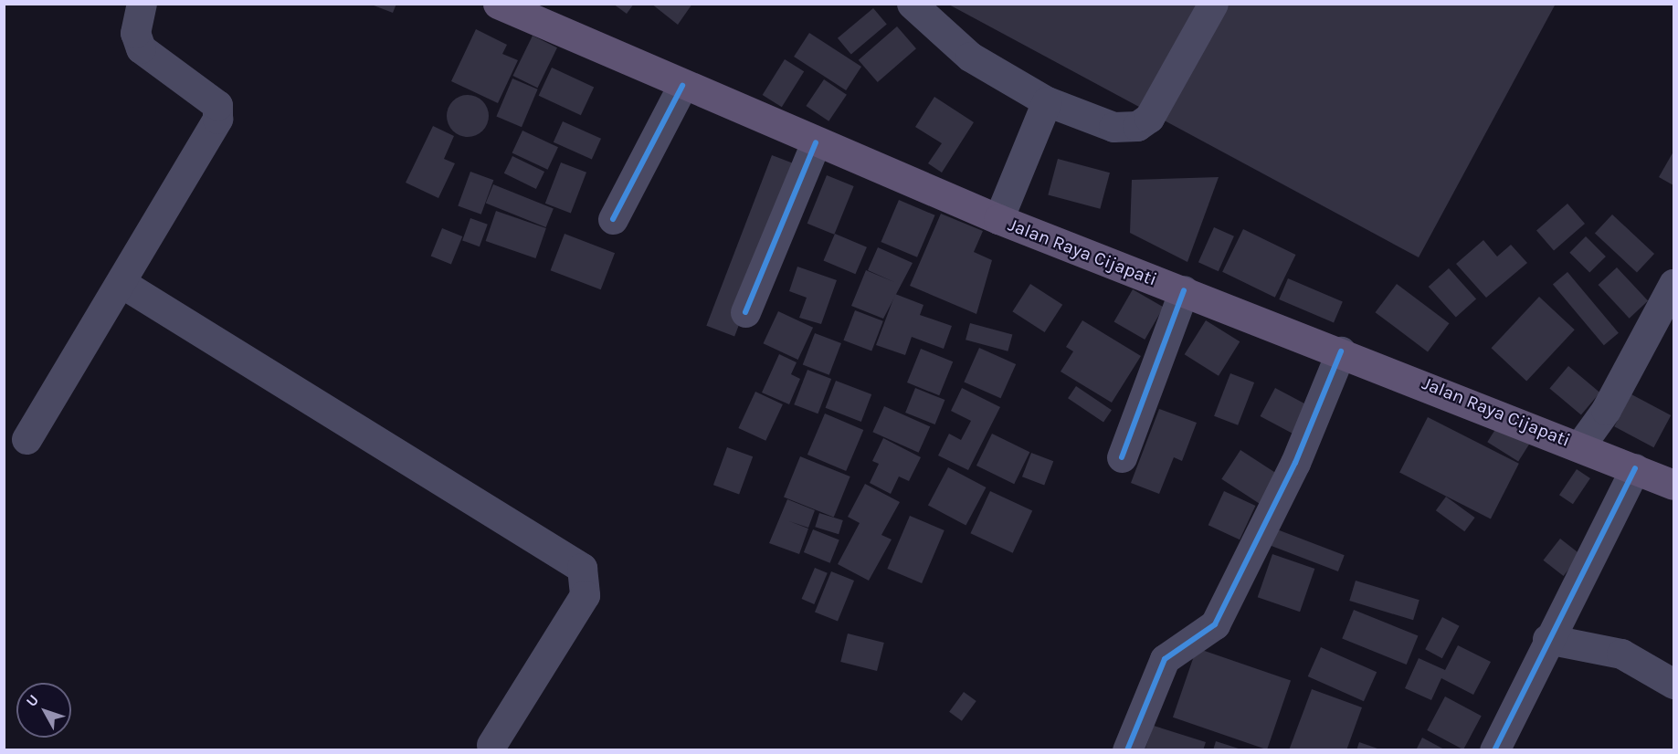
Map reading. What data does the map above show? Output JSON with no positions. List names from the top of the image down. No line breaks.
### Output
{"streets":{"main road":["Jalan Raya Cijapati"]},"north":"top left"}
